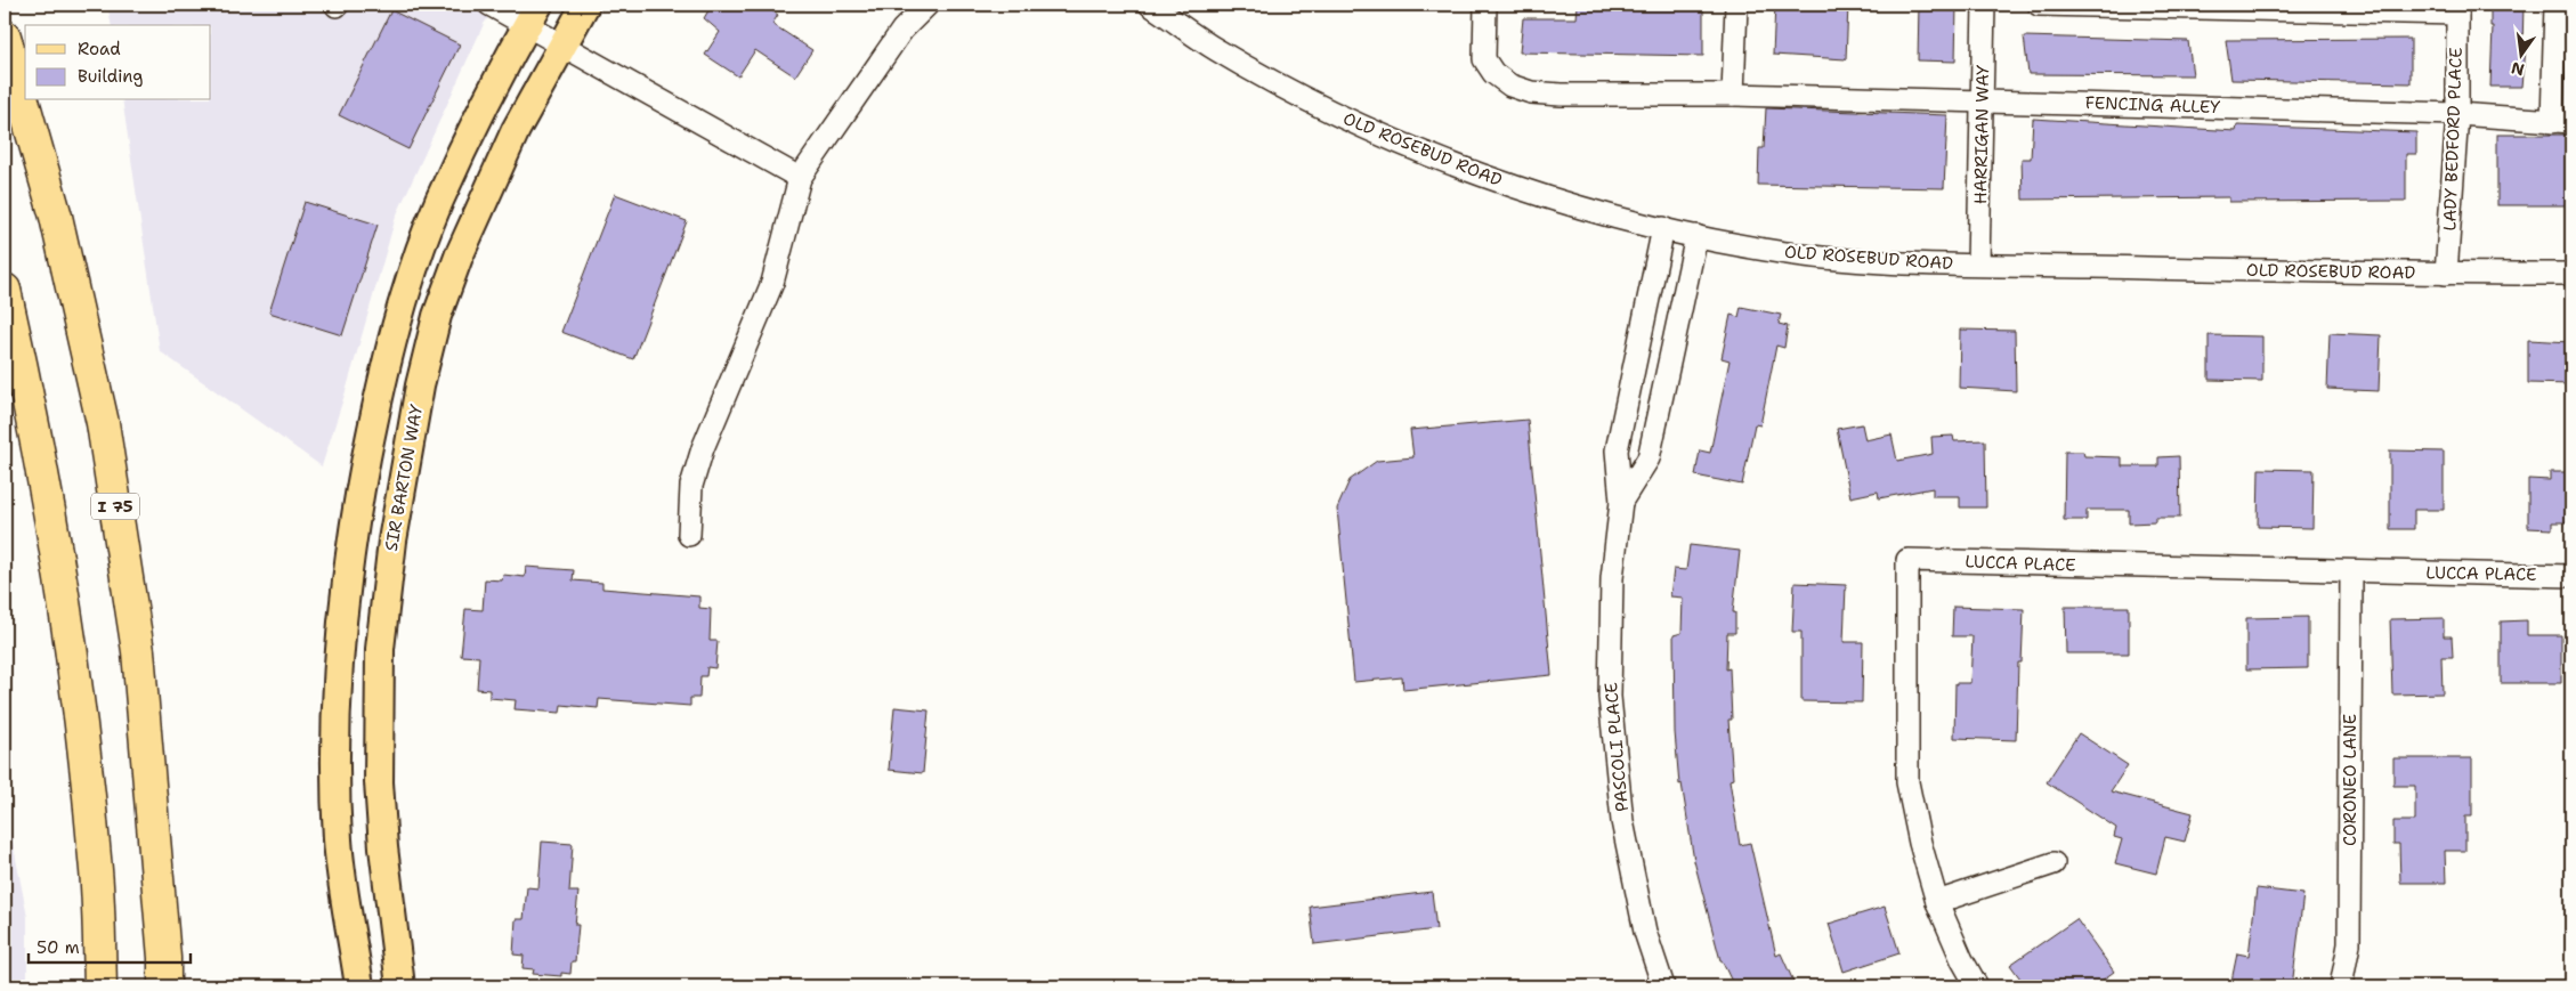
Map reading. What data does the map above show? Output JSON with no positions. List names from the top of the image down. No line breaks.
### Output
{"streets":{"highway":["I 75"],"main road":["SIR BARTON WAY"],"street":["FENCING ALLEY","HARRIGAN WAY","LADY BEDFORD PLACE","OLD ROSEBUD ROAD","LUCCA PLACE","PASCOLI PLACE","CORONEO LANE"]},"crossings":[["FENCING ALLEY","HARRIGAN WAY"],["FENCING ALLEY","LADY BEDFORD PLACE"],["HARRIGAN WAY","OLD ROSEBUD ROAD"],["LADY BEDFORD PLACE","OLD ROSEBUD ROAD"],["OLD ROSEBUD ROAD","PASCOLI PLACE"],["LUCCA PLACE","CORONEO LANE"]],"legend":["Road","Building"],"scale_bar":"50 m","north":"bottom"}
